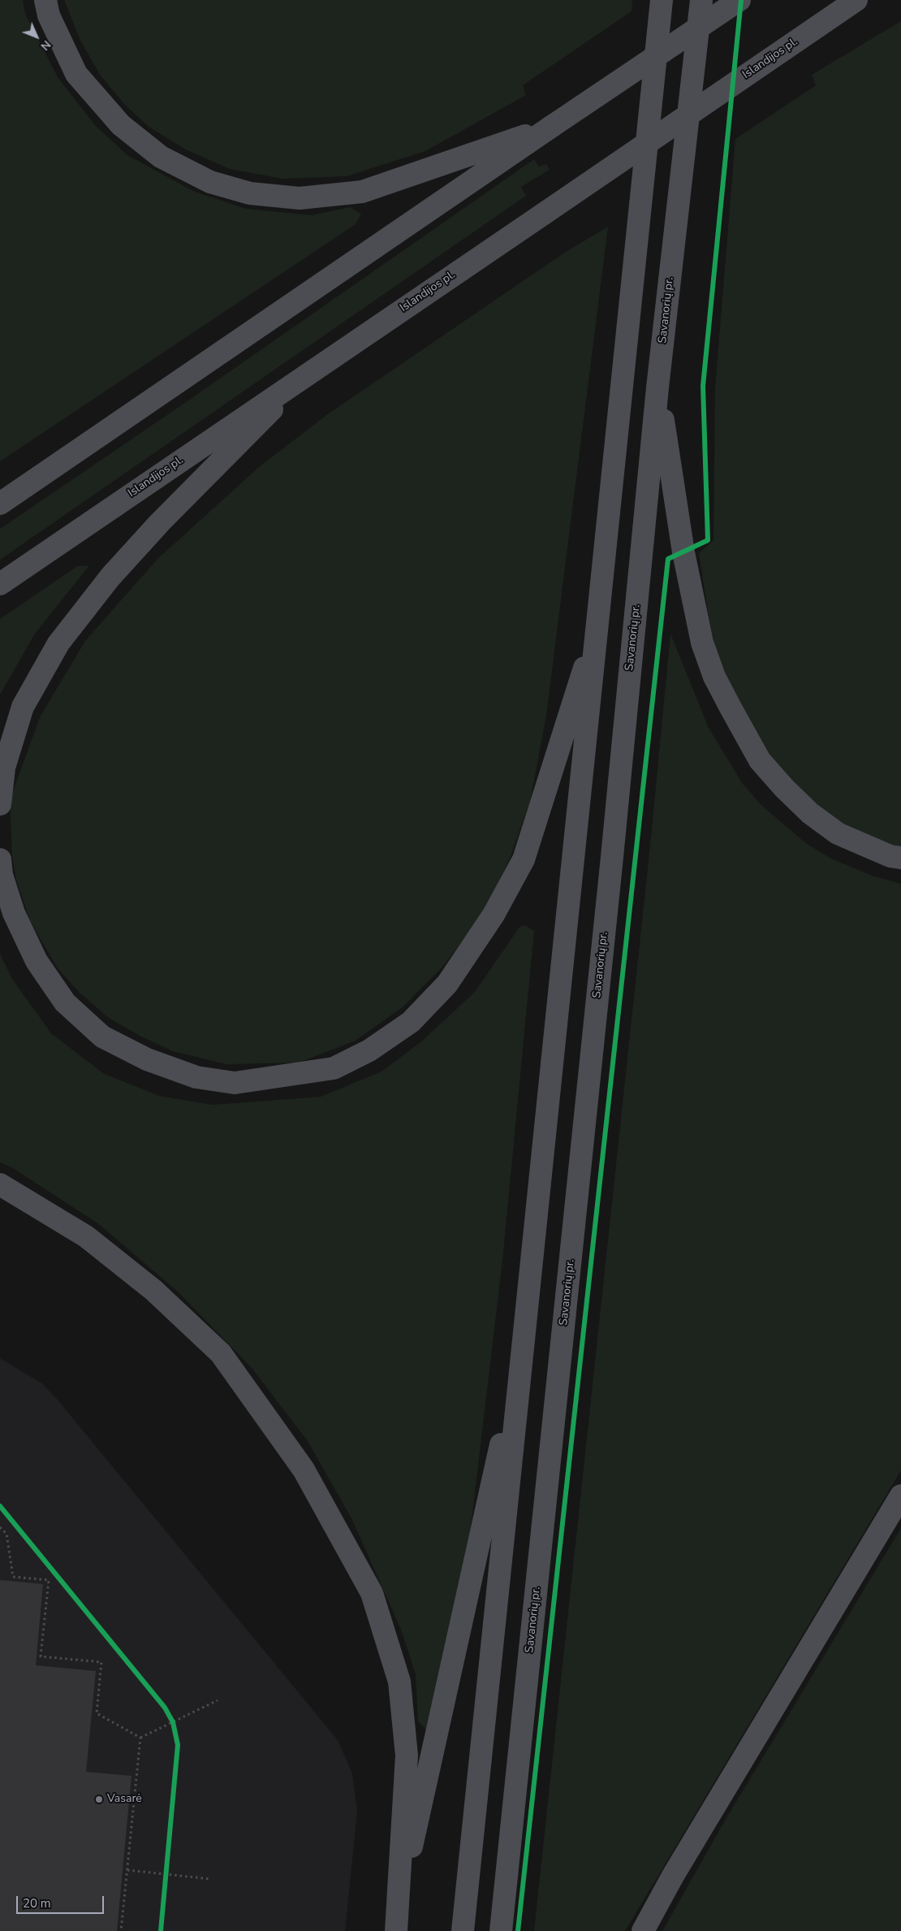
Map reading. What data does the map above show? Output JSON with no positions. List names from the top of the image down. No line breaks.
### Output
{"streets":{"highway":["Islandijos pl.","Savanorių pr."]},"places":["Vasarė"],"scale_bar":"20 m","north":"bottom right"}
